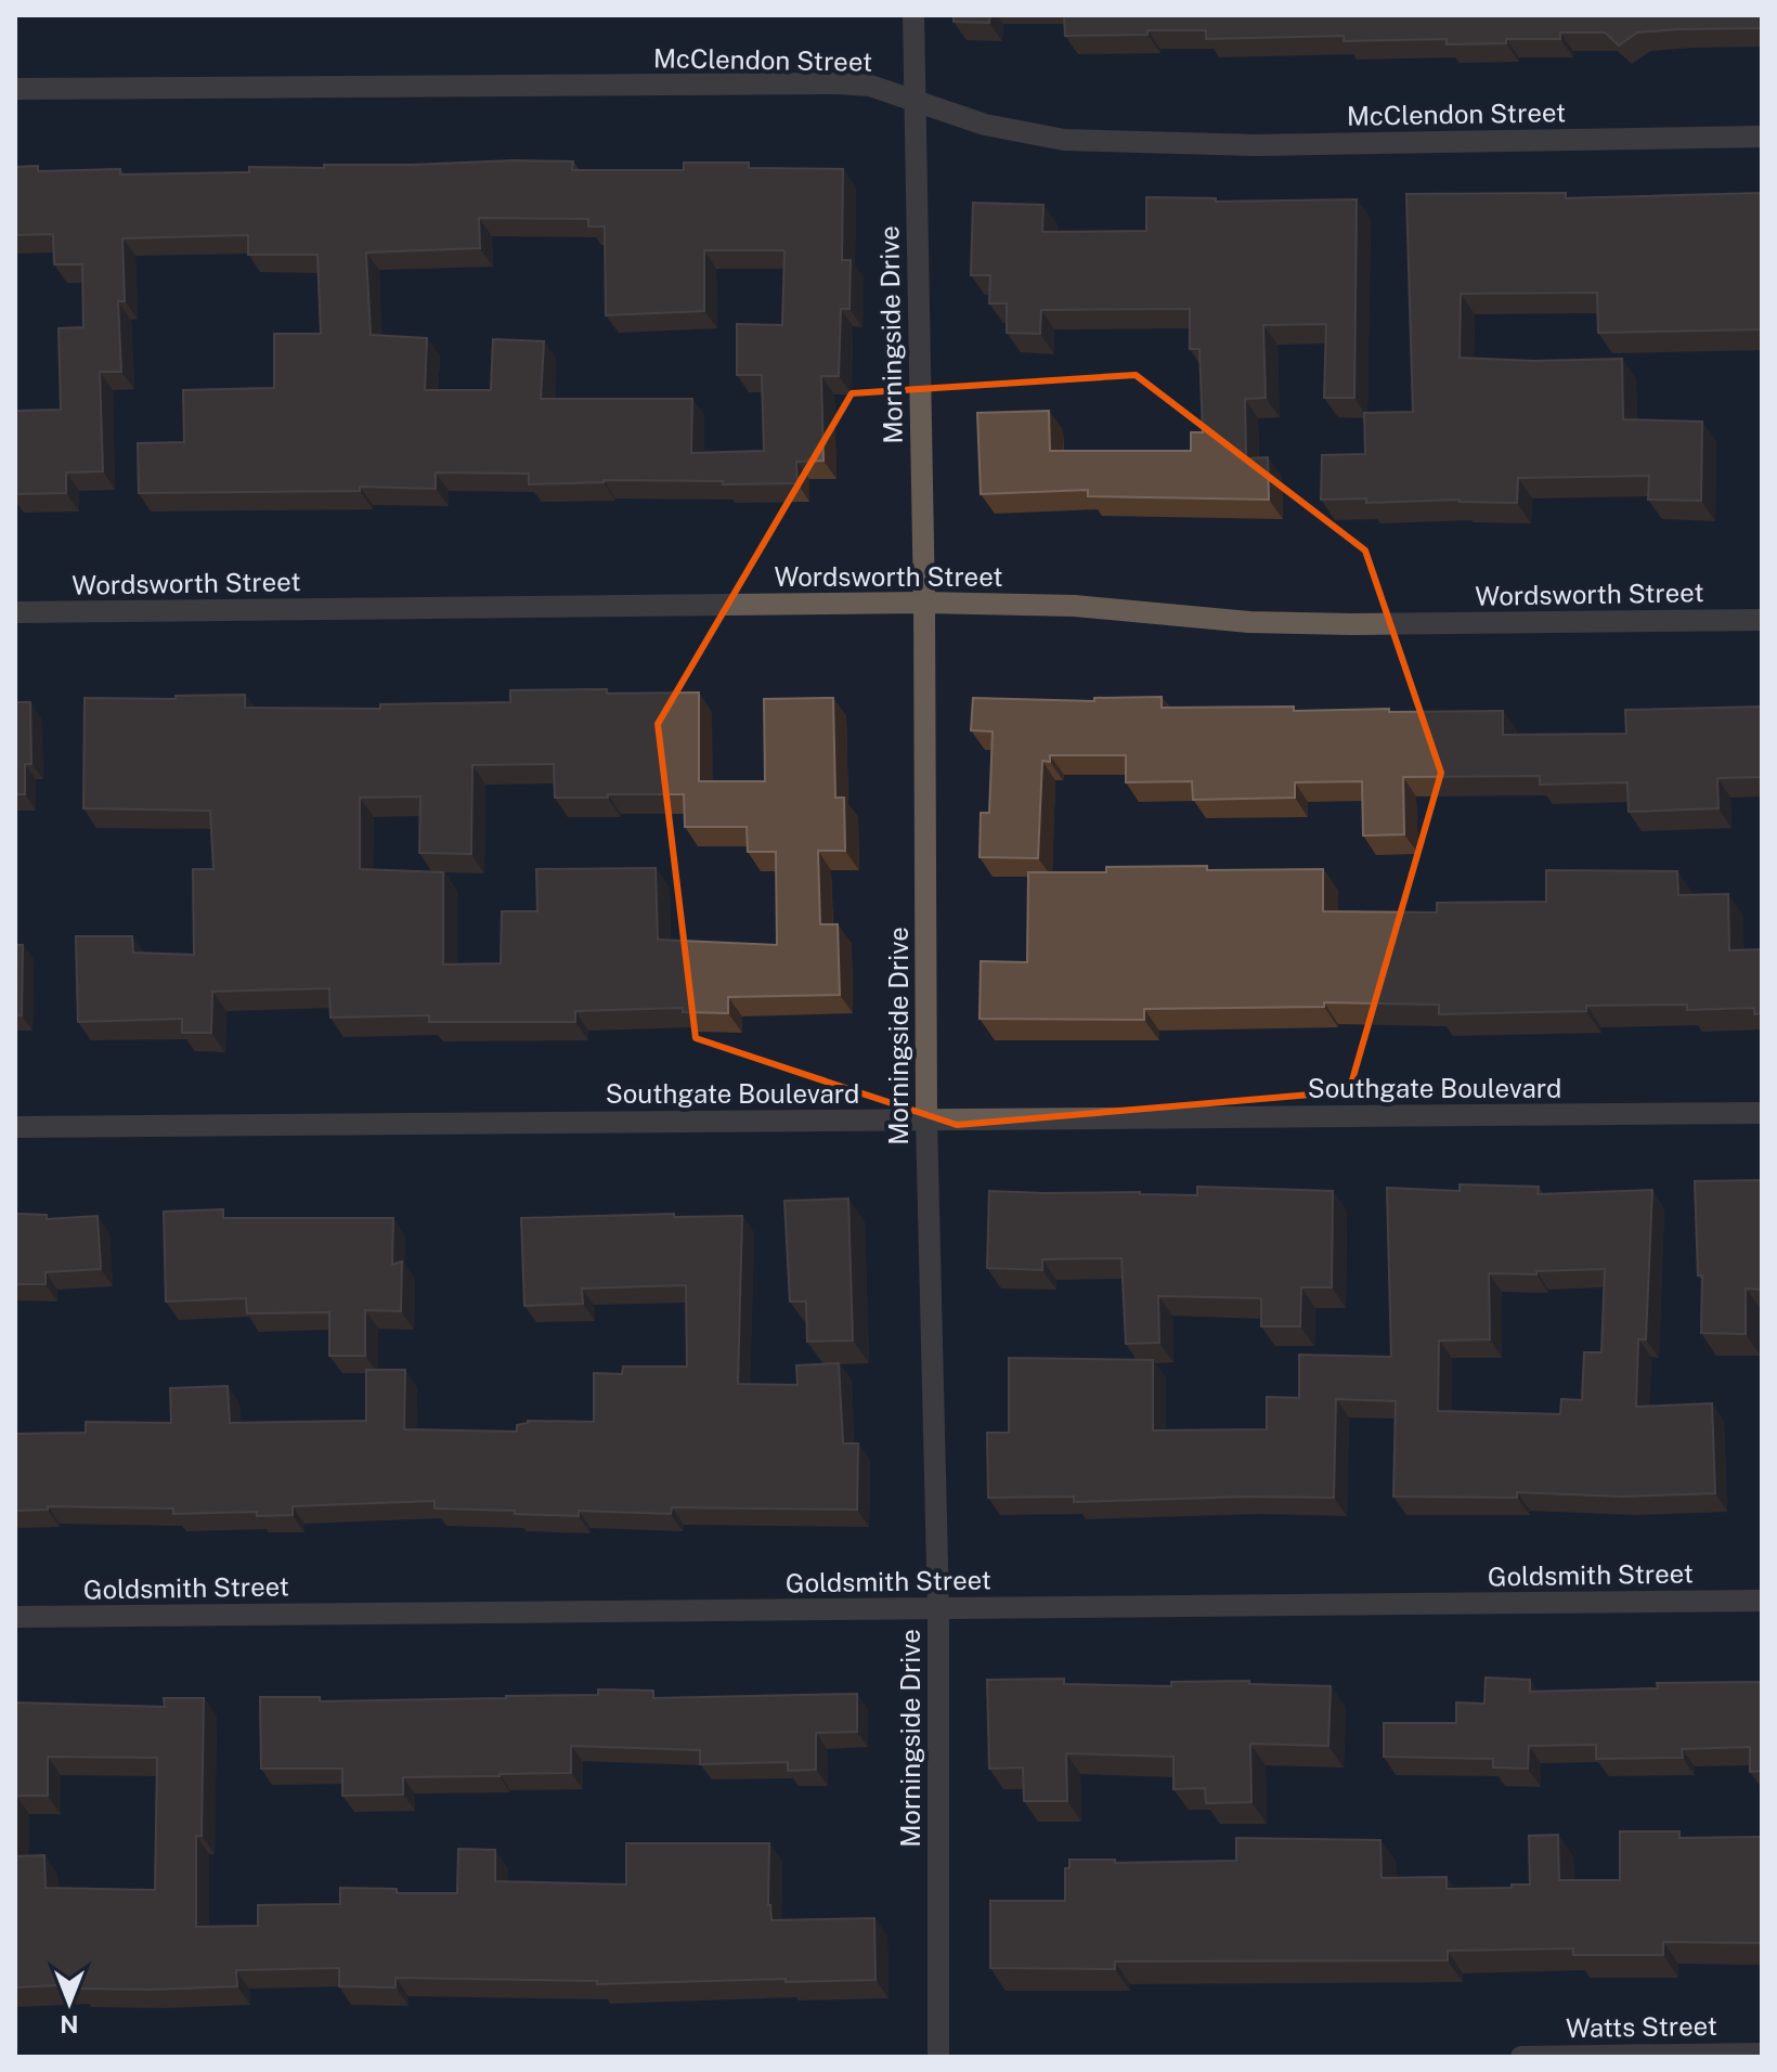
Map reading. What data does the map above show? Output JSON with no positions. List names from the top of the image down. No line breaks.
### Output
{"streets":{"street":["McClendon Street","Morningside Drive","Wordsworth Street","Southgate Boulevard","Goldsmith Street","Watts Street"]},"crossings":[["McClendon Street","Morningside Drive"],["Morningside Drive","Wordsworth Street"],["Morningside Drive","Southgate Boulevard"],["Morningside Drive","Goldsmith Street"]],"north":"bottom"}
